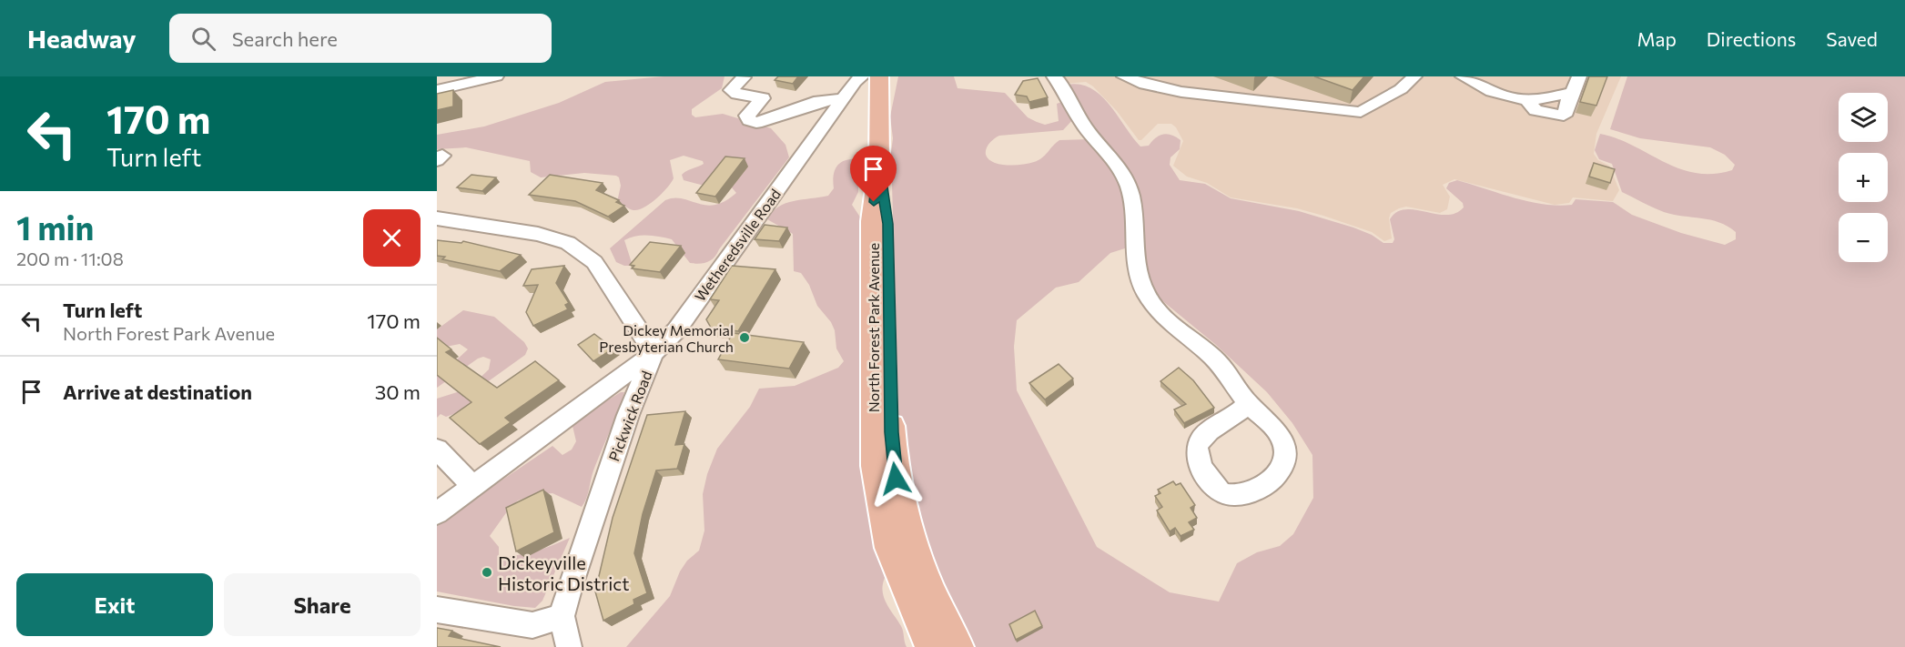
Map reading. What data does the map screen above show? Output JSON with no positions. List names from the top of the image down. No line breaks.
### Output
{"streets":{"main road":["North Forest Park Avenue"],"street":["Wetheredsville Road","Pickwick Road"]},"crossings":[["Wetheredsville Road","Pickwick Road"]],"places":["Dickey Memorial Presbyterian Church","Dickeyville Historic District"],"page":{"header":"Headway","search":"Search here","nav":["Map","Directions","Saved"],"turn":["170 m","Turn left"],"map_buttons":["+","−"],"heading":["1 min","200 m · 11:08"],"list":[{"name":"Turn left","note":"North Forest Park Avenue","value":"170 m"},{"name":"Arrive at destination","value":"30 m"}],"buttons":["Exit","Share"]}}
